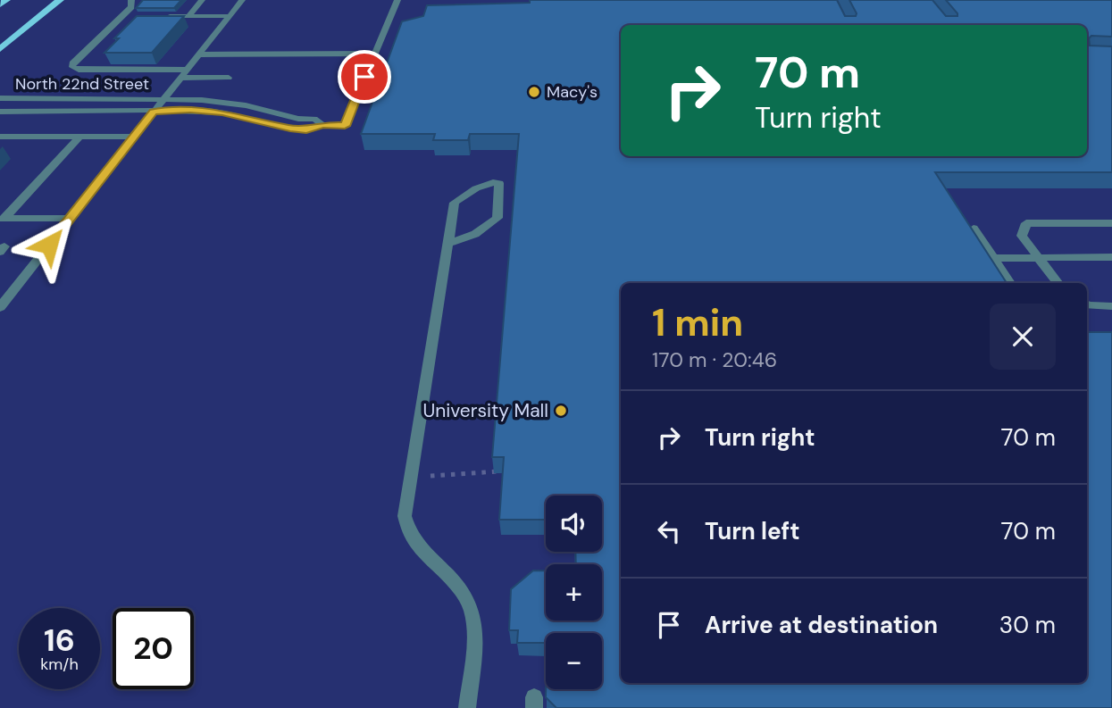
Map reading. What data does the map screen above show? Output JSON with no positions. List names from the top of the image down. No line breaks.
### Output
{"streets":{"lane":["North 22nd Street"]},"places":["Macy's","University Mall"],"page":{"turn":["70 m","Turn right"],"heading":["1 min","170 m · 20:46"],"list":[{"name":"Turn right","value":"70 m"},{"name":"Turn left","value":"70 m"},{"name":"Arrive at destination","value":"30 m"}],"map_buttons":["+","−"],"speed":"16 km/h","limit":"20"}}
